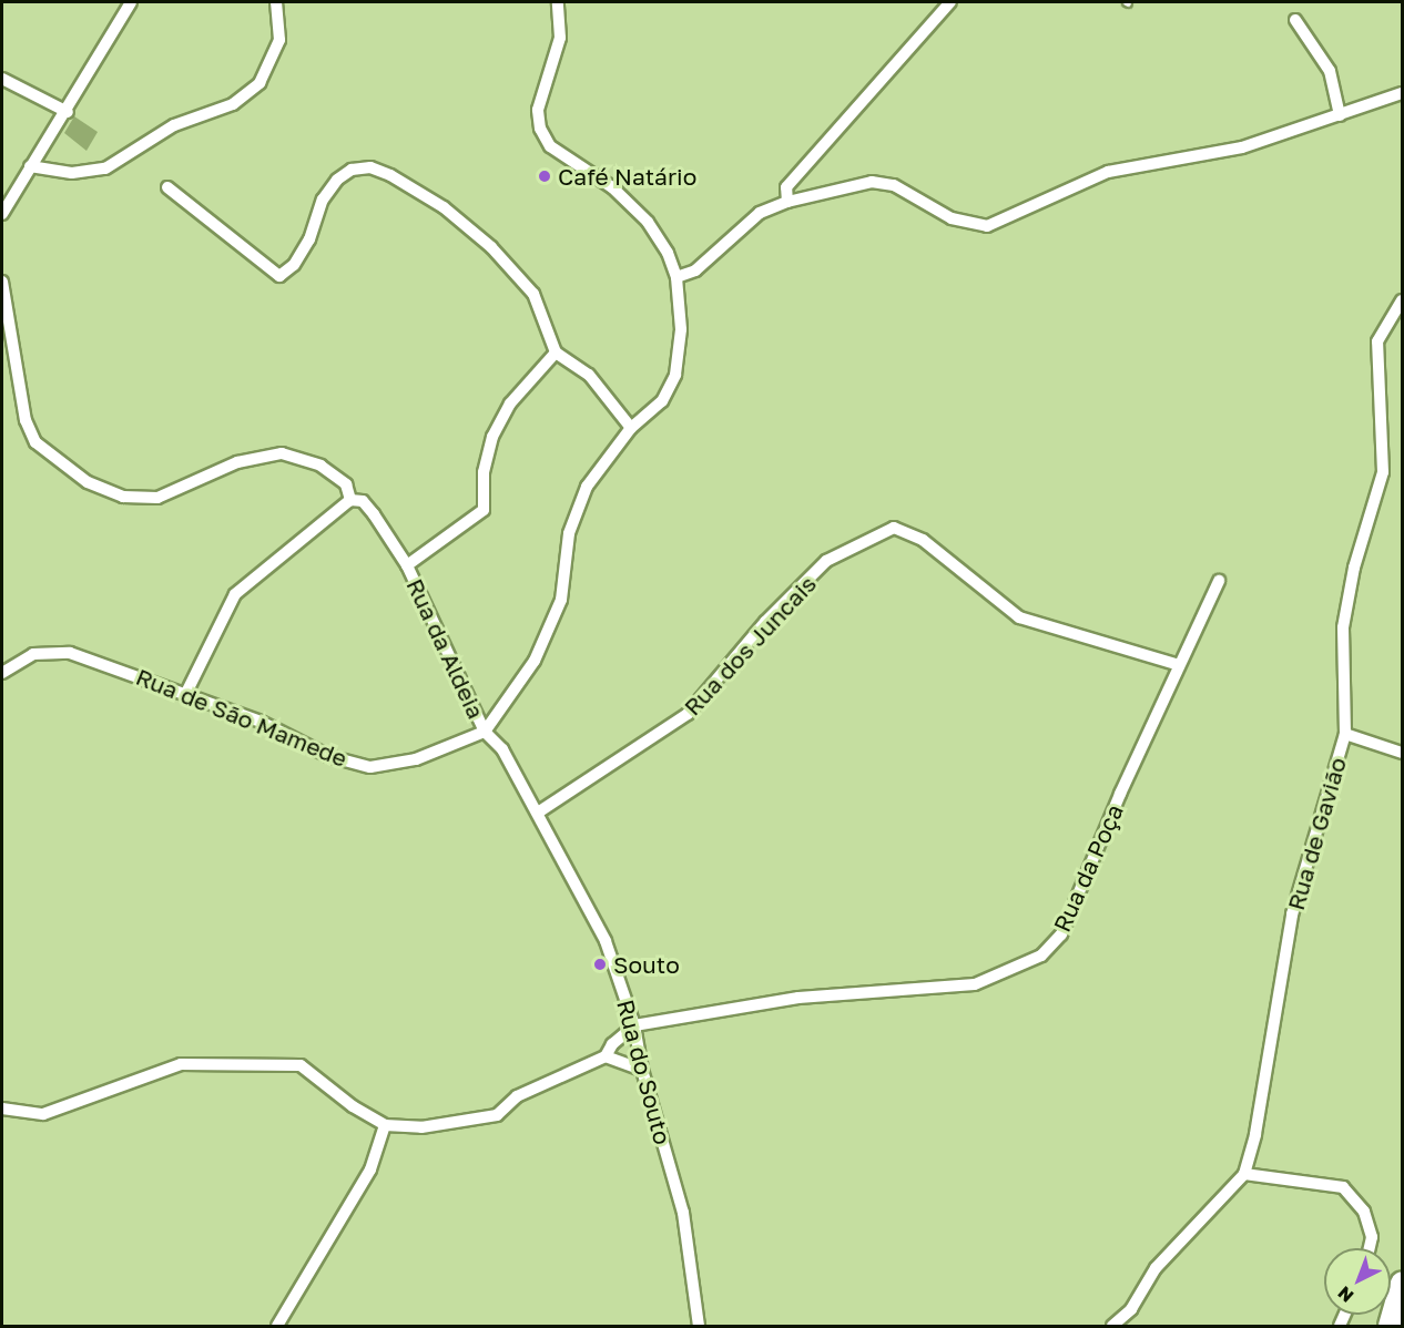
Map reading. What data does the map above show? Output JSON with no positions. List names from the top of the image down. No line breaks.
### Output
{"streets":{"street":["Rua dos Juncais","Rua da Aldeia","Rua de São Mamede","Rua de Gavião","Rua da Poça","Rua do Souto"]},"crossings":[["Rua dos Juncais","Rua da Poça"],["Rua dos Juncais","Rua do Souto"],["Rua da Aldeia","Rua de São Mamede"],["Rua da Aldeia","Rua do Souto"],["Rua de São Mamede","Rua do Souto"],["Rua da Poça","Rua do Souto"]],"places":["Café Natário","Souto"],"north":"bottom left"}
